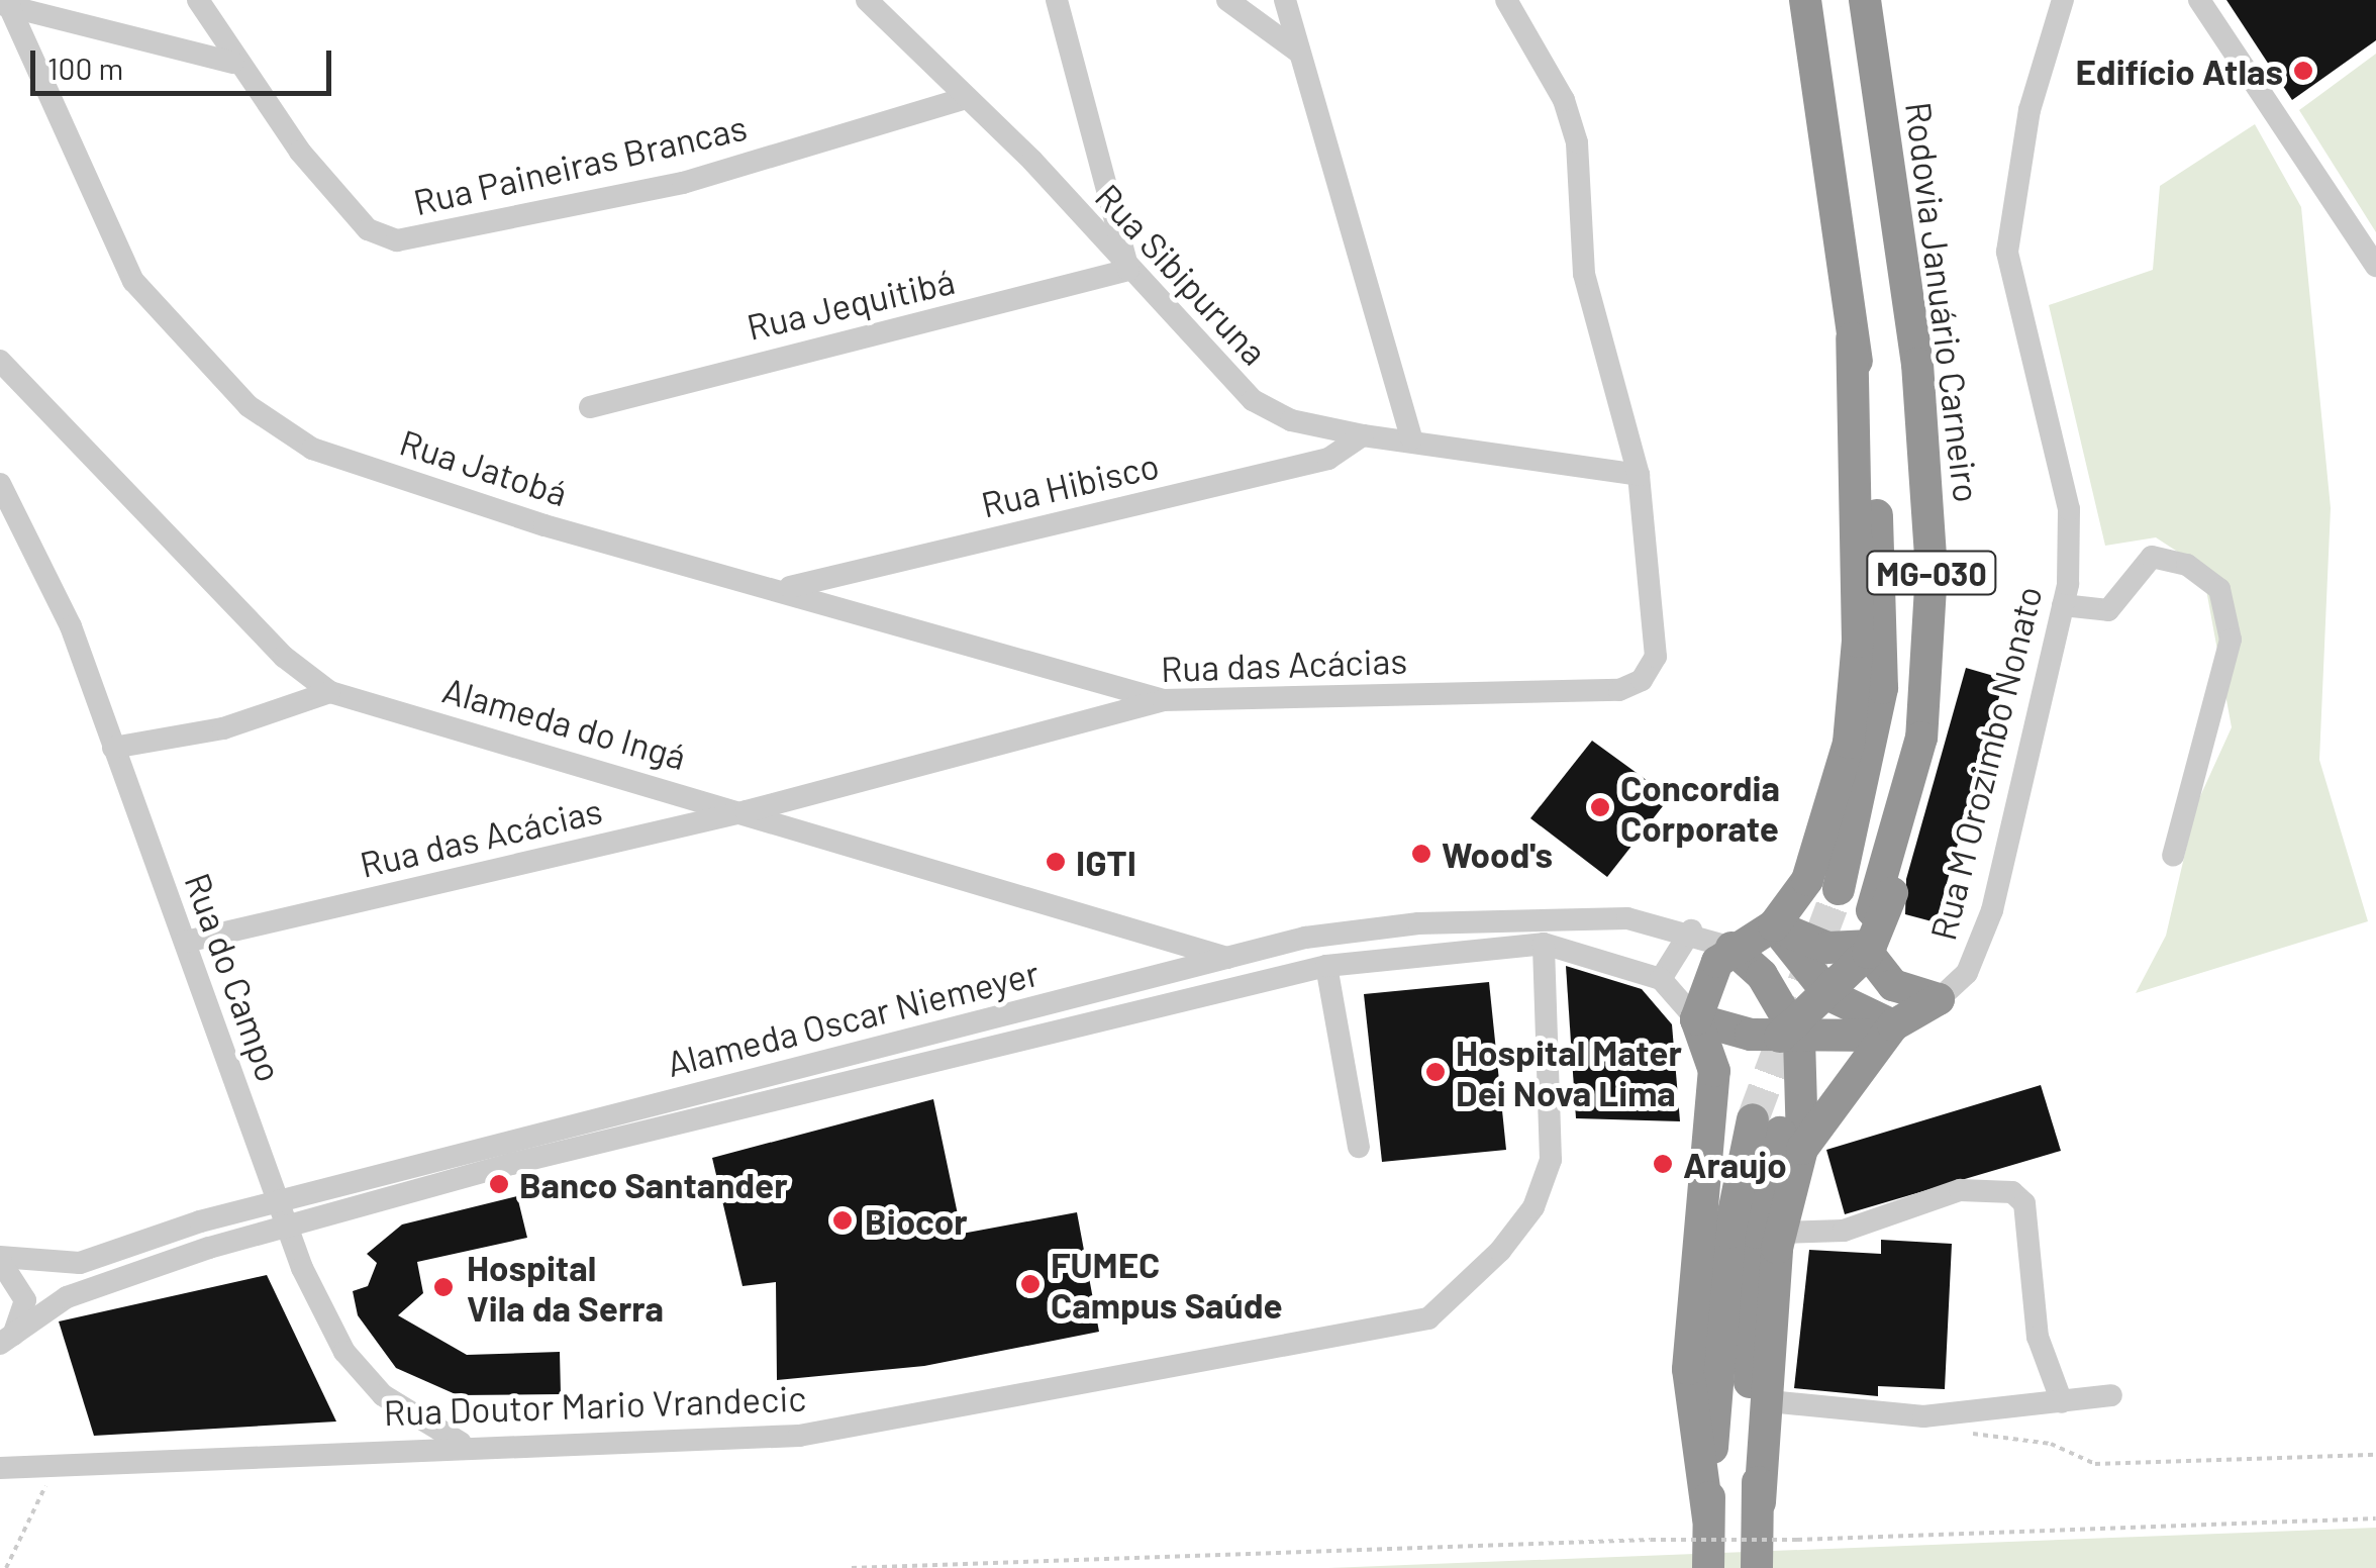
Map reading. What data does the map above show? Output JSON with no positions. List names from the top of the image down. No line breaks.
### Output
{"streets":{"highway":["Rodovia Januário Carneiro","MG-030"],"street":["Rua Paineiras Brancas","Rua Sibipuruna","Rua Jequitibá","Rua Jatobá","Rua Hibisco","Rua das Acácias","Alameda do Ingá","Rua M Orozimbo Nonato","Rua do Campo","Alameda Oscar Niemeyer","Rua Doutor Mario Vrandecic"]},"crossings":[["Rua Paineiras Brancas","Rua Sibipuruna"],["Rua Sibipuruna","Rua Jequitibá"],["Rua Sibipuruna","Rua Hibisco"],["Rua Sibipuruna","Rua das Acácias"],["Rua Jatobá","Rua Hibisco"],["Rua Jatobá","Rua das Acácias"],["Rua das Acácias","Alameda do Ingá"],["Rua das Acácias","Rua do Campo"],["Alameda do Ingá","Alameda Oscar Niemeyer"],["Rua do Campo","Alameda Oscar Niemeyer"],["Rua do Campo","Rua Doutor Mario Vrandecic"],["Alameda Oscar Niemeyer","Rua Doutor Mario Vrandecic"]],"places":["Edifício Atlas","Concordia Corporate","Wood's","IGTI","Hospital Mater Dei Nova Lima","Araujo","Banco Santander","Biocor","FUMEC Campus Saúde","Hospital Vila da Serra"],"scale_bar":"100 m"}
